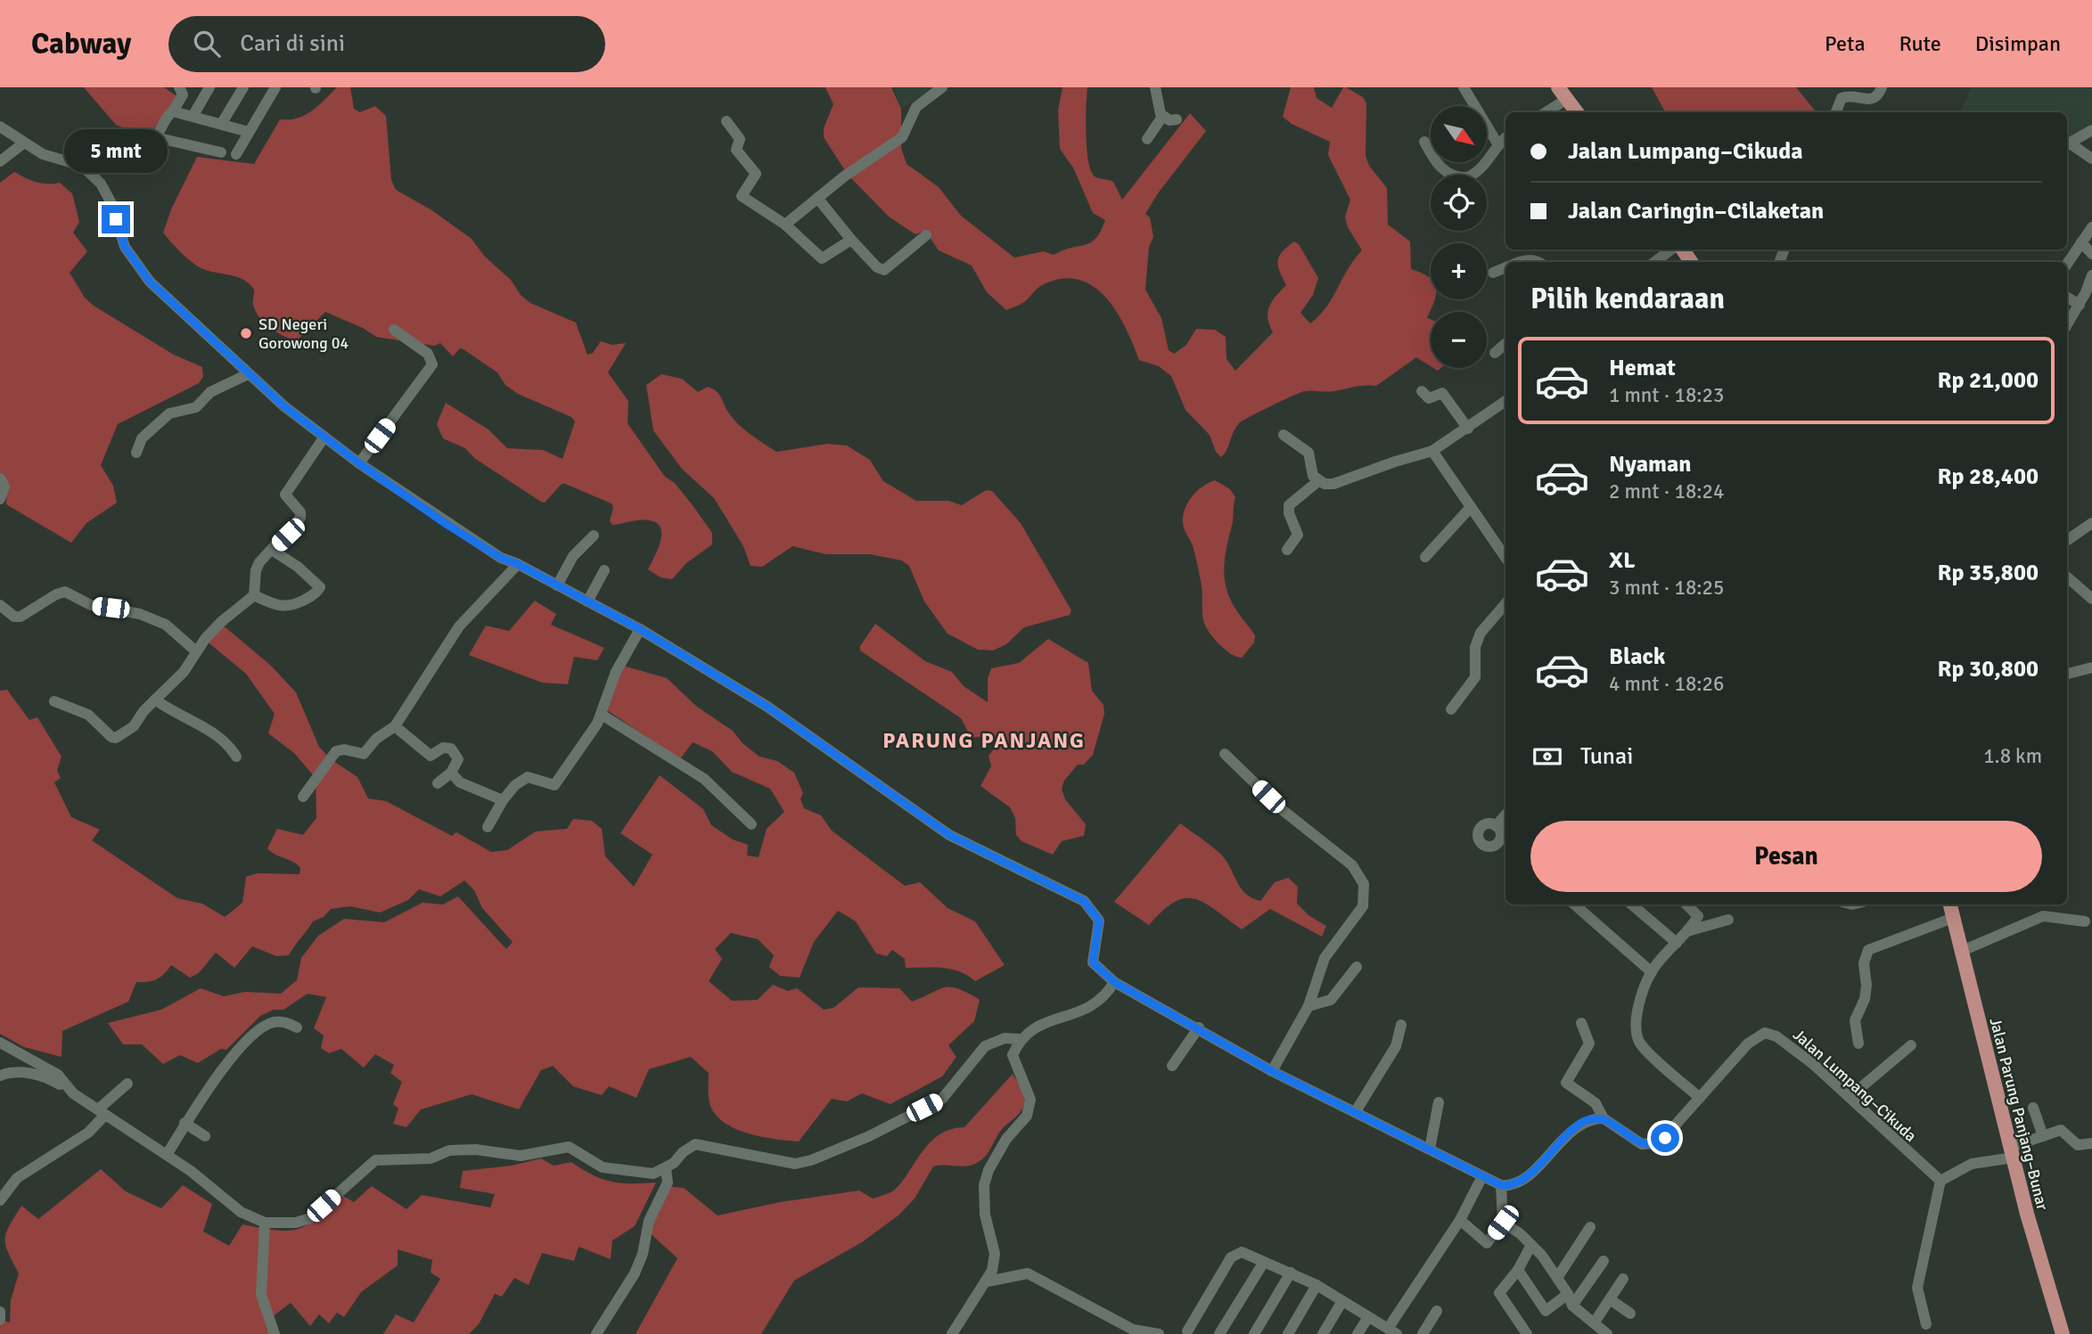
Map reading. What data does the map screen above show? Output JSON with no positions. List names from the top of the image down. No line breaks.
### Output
{"streets":{"main road":["Jalan Parung Panjang–Bunar"],"street":["Jalan Lumpang–Cikuda"]},"districts":["PARUNG PANJANG"],"places":["SD Negeri Gorowong 04"],"north":"bottom right","page":{"header":"Cabway","search":"Cari di sini","nav":["Peta","Rute","Disimpan"],"map_buttons":["+","−"],"banner":["Jalan Lumpang–Cikuda","Jalan Caringin–Cilaketan"],"bubble":"5 mnt","heading":"Pilih kendaraan","list":[{"name":"Hemat","note":"1 mnt · 18:23","value":"Rp 21,000"},{"name":"Nyaman","note":"2 mnt · 18:24","value":"Rp 28,400"},{"name":"XL","note":"3 mnt · 18:25","value":"Rp 35,800"},{"name":"Black","note":"4 mnt · 18:26","value":"Rp 30,800"}],"pay":["Tunai","1.8 km"],"buttons":"Pesan"}}
